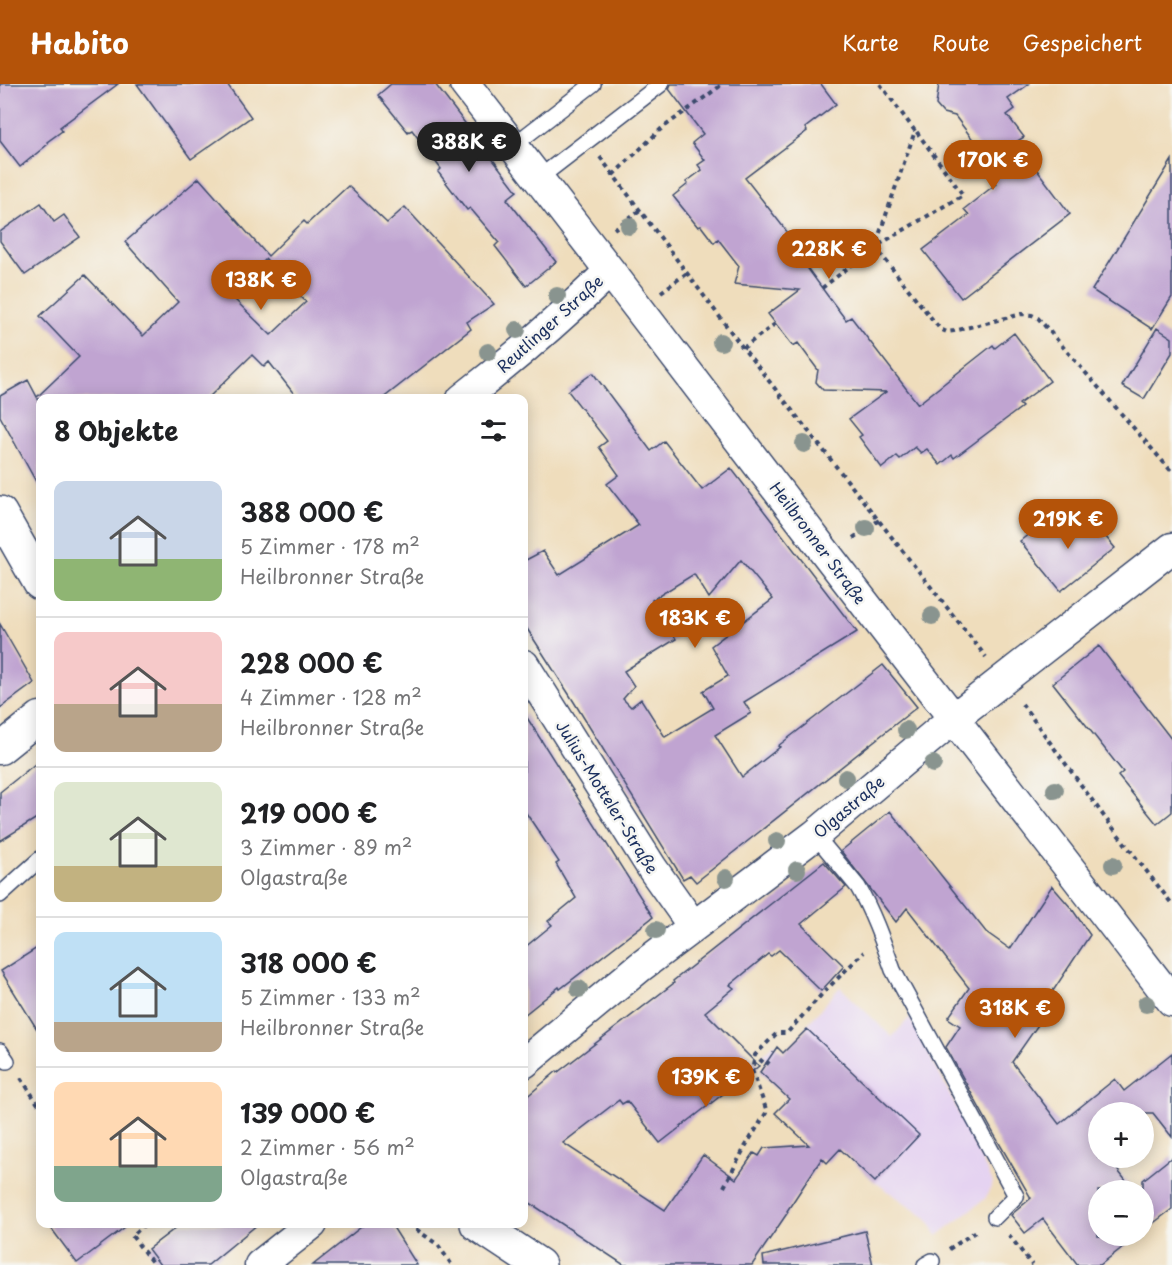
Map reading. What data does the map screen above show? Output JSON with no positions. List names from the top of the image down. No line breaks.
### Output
{"streets":{"street":["Reutlinger Straße","Heilbronner Straße","Julius-Motteler-Straße","Olgastraße"]},"crossings":[["Reutlinger Straße","Heilbronner Straße"],["Heilbronner Straße","Olgastraße"],["Julius-Motteler-Straße","Olgastraße"]],"page":{"header":"Habito","nav":["Karte","Route","Gespeichert"],"price":["388K €","170K €","228K €","138K €","219K €","183K €","318K €","139K €"],"heading":"8 Objekte","list":[{"name":"388 000 €","note":"5 Zimmer · 178 m² · Heilbronner Straße"},{"name":"228 000 €","note":"4 Zimmer · 128 m² · Heilbronner Straße"},{"name":"219 000 €","note":"3 Zimmer · 89 m² · Olgastraße"},{"name":"318 000 €","note":"5 Zimmer · 133 m² · Heilbronner Straße"},{"name":"139 000 €","note":"2 Zimmer · 56 m² · Olgastraße"}],"map_buttons":["+","−"]}}
